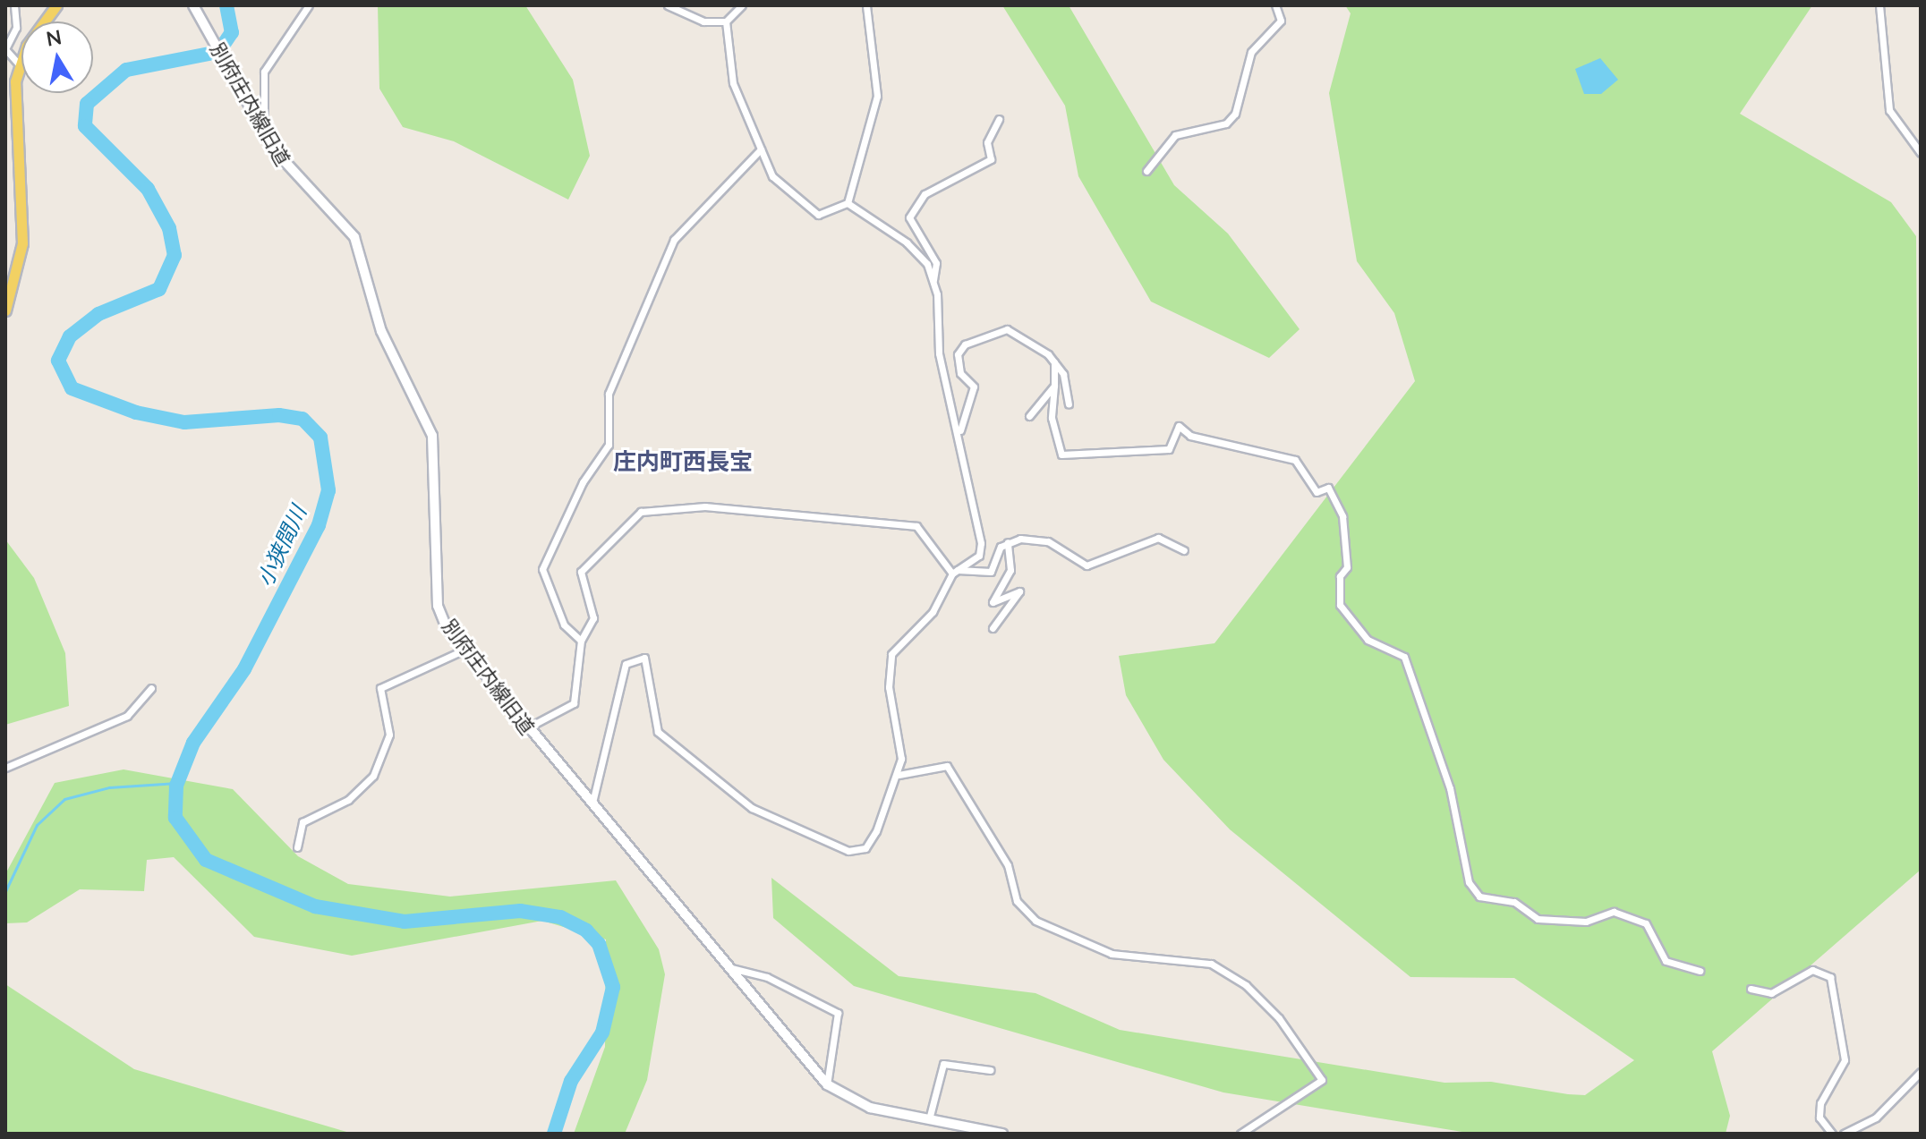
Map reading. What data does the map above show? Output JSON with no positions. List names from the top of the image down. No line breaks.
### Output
{"streets":{"street":["別府庄内線旧道"]},"districts":["庄内町西長宝"],"water":["小狭間川"],"north":"top"}
